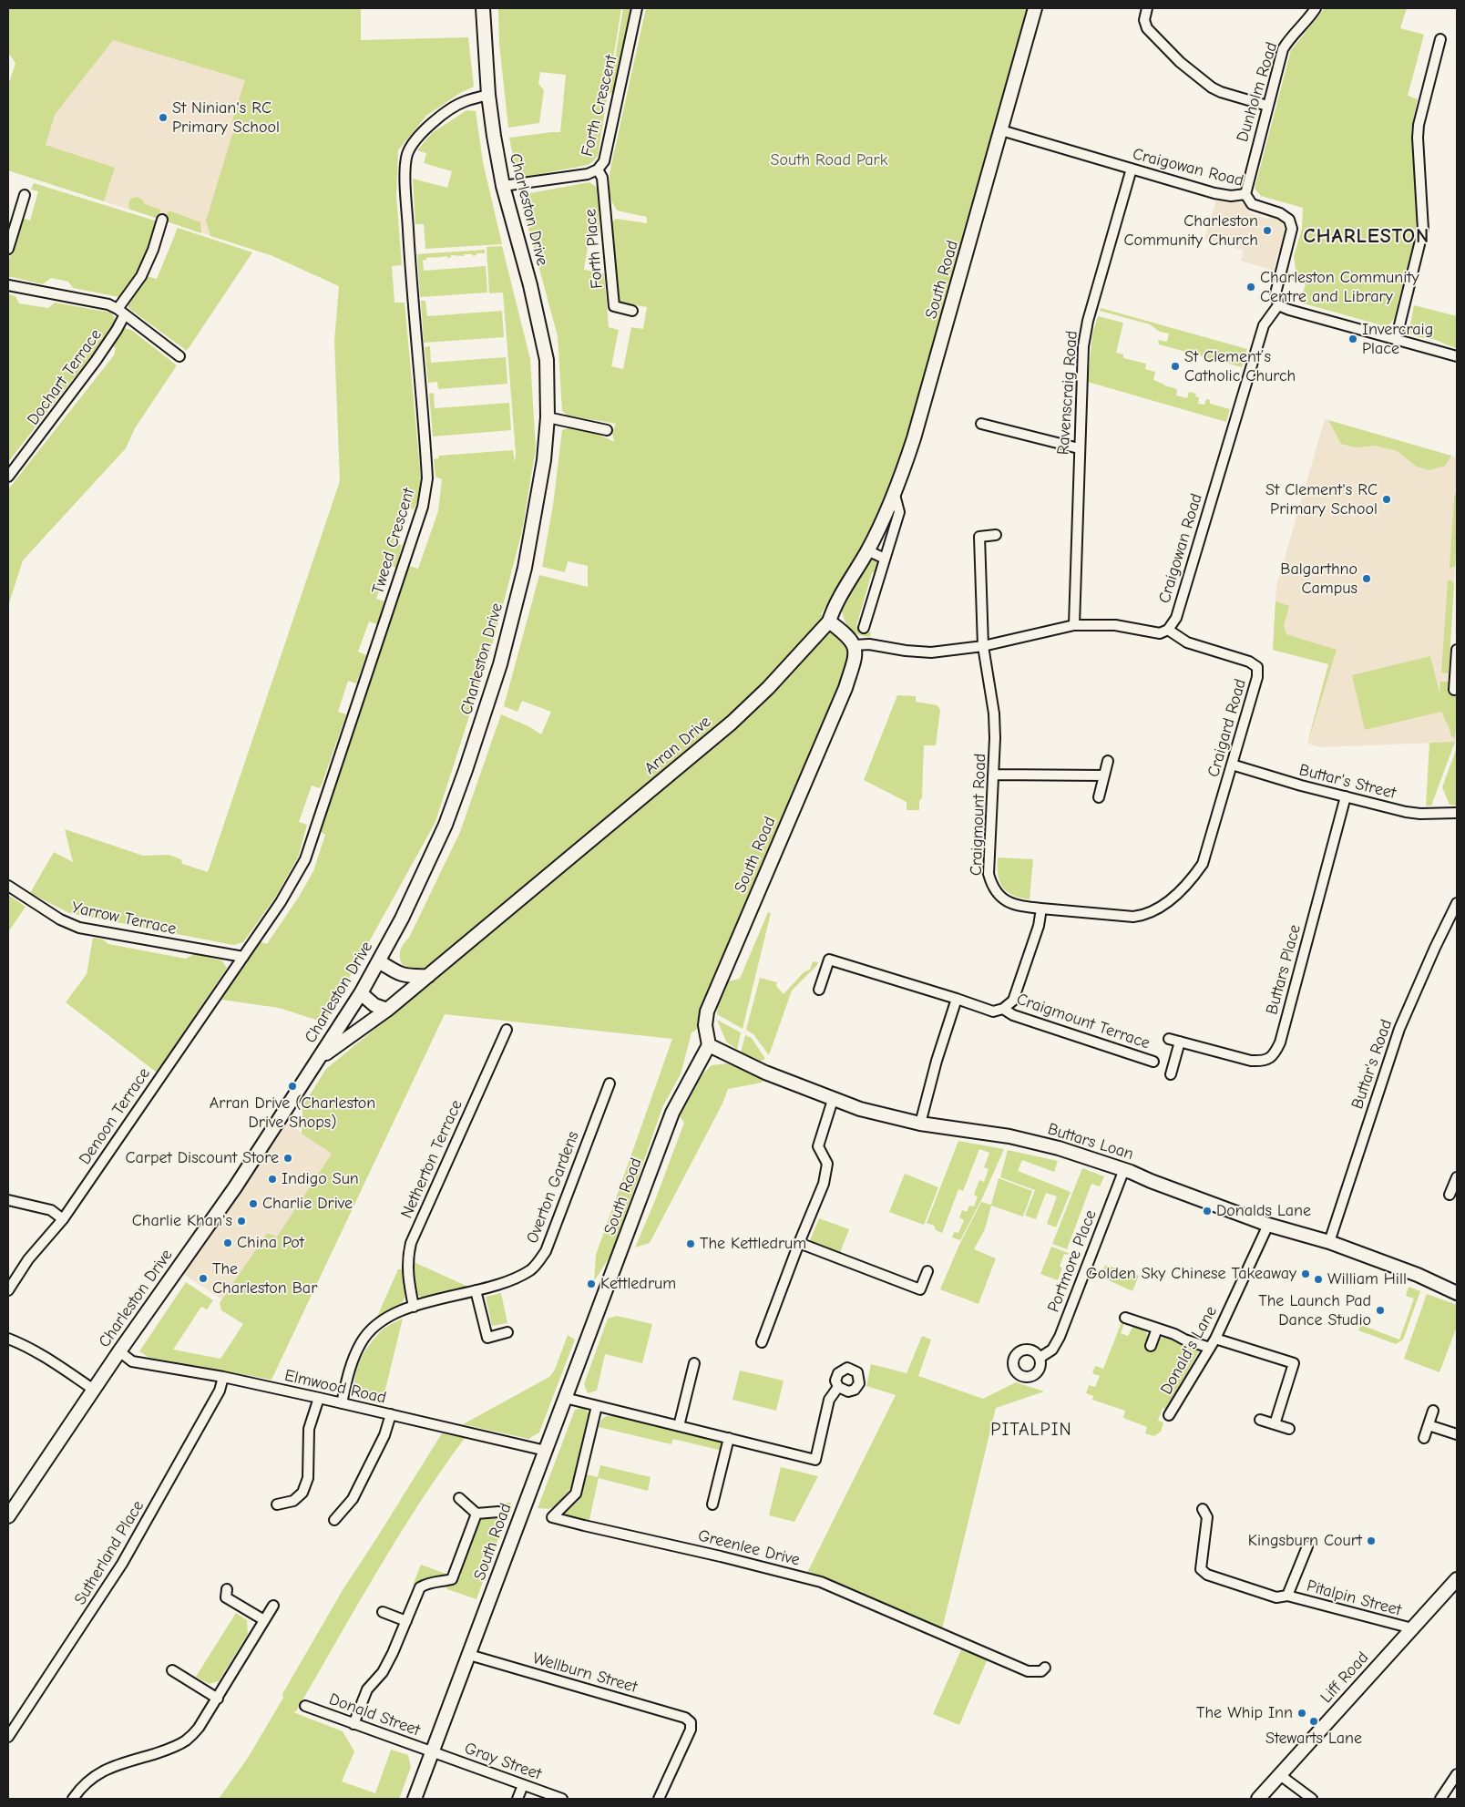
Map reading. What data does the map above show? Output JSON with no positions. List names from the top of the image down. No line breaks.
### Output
{"streets":{"street":["Dunholm Road","Forth Crescent","Craigowan Road","Charleston Drive","Forth Place","South Road","Dochart Terrace","Ravenscraig Road","Tweed Crescent","Craigard Road","Arran Drive","Buttar's Street","Craigmount Road","Yarrow Terrace","Buttars Place","Craigmount Terrace","Buttar's Road","Denoon Terrace","Buttars Loan","Netherton Terrace","Overton Gardens","Portmore Place","Donald's Lane","Elmwood Road","Greenlee Drive","Sutherland Place","Pitalpin Street","Wellburn Street","Liff Road","Donald Street","Gray Street"]},"crossings":[["Dunholm Road","Craigowan Road"],["Forth Crescent","Charleston Drive"],["Forth Crescent","Forth Place"],["Craigowan Road","South Road"],["Craigowan Road","Ravenscraig Road"],["Craigowan Road","Craigard Road"],["Charleston Drive","Tweed Crescent"],["Charleston Drive","Arran Drive"],["Charleston Drive","Elmwood Road"],["South Road","Arran Drive"],["South Road","Buttars Loan"],["South Road","Elmwood Road"],["South Road","Wellburn Street"],["South Road","Donald Street"],["South Road","Gray Street"],["Tweed Crescent","Yarrow Terrace"],["Tweed Crescent","Denoon Terrace"],["Craigard Road","Buttar's Street"],["Craigard Road","Craigmount Road"],["Buttar's Street","Buttars Place"],["Yarrow Terrace","Denoon Terrace"],["Buttar's Road","Buttars Loan"],["Buttars Loan","Portmore Place"],["Buttars Loan","Donald's Lane"],["Netherton Terrace","Overton Gardens"],["Overton Gardens","Elmwood Road"],["Elmwood Road","Sutherland Place"],["Pitalpin Street","Liff Road"],["Donald Street","Gray Street"]],"districts":["CHARLESTON","PITALPIN"],"parks":["South Road Park"],"places":["St Ninian's RC Primary School","Charleston Community Church","Charleston Community Centre and Library","Invercraig Place","St Clement’s Catholic Church","St Clement's RC Primary School","Balgarthno Campus","Arran Drive (Charleston Drive Shops)","Carpet Discount Store","Indigo Sun","Charlie Drive","Donalds Lane","Charlie Khan's","China Pot","The Kettledrum","Golden Sky Chinese Takeaway","The Charleston Bar","William Hill","Kettledrum","The Launch Pad Dance Studio","Kingsburn Court","The Whip Inn","Stewarts Lane"]}
